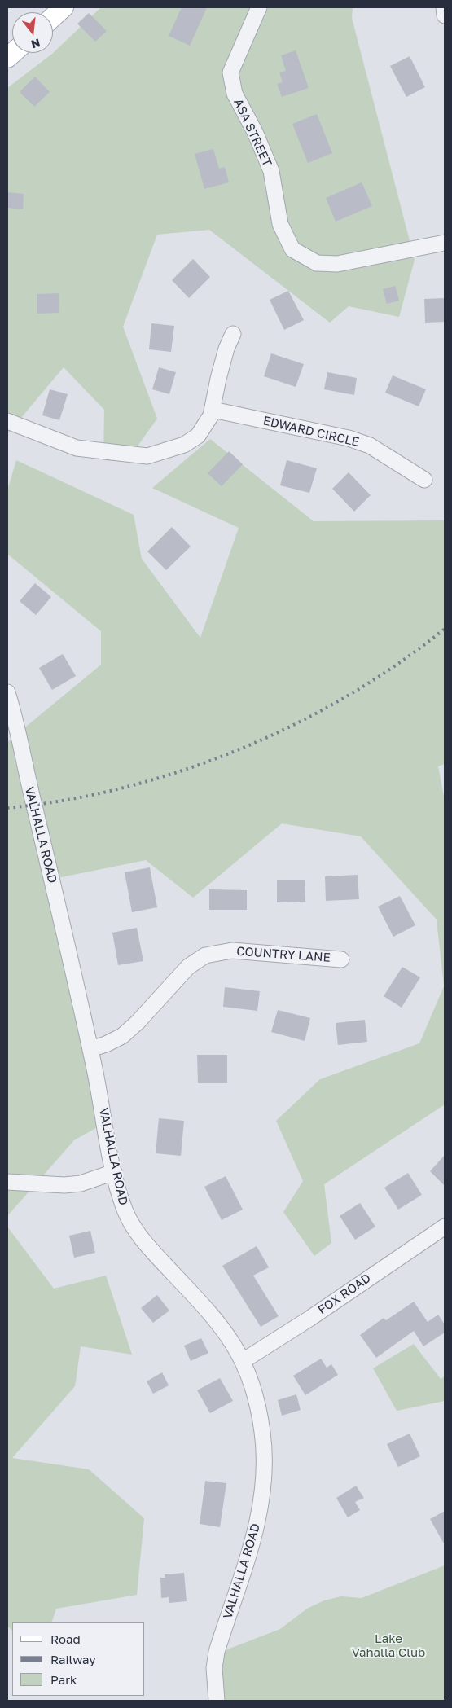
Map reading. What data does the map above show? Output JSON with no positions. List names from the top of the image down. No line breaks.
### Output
{"streets":{"street":["ASA STREET","EDWARD CIRCLE","VALHALLA ROAD","COUNTRY LANE","FOX ROAD"]},"crossings":[["VALHALLA ROAD","COUNTRY LANE"],["VALHALLA ROAD","FOX ROAD"]],"parks":["Lake Vahalla Club"],"legend":["Road","Railway","Park"],"north":"bottom"}
